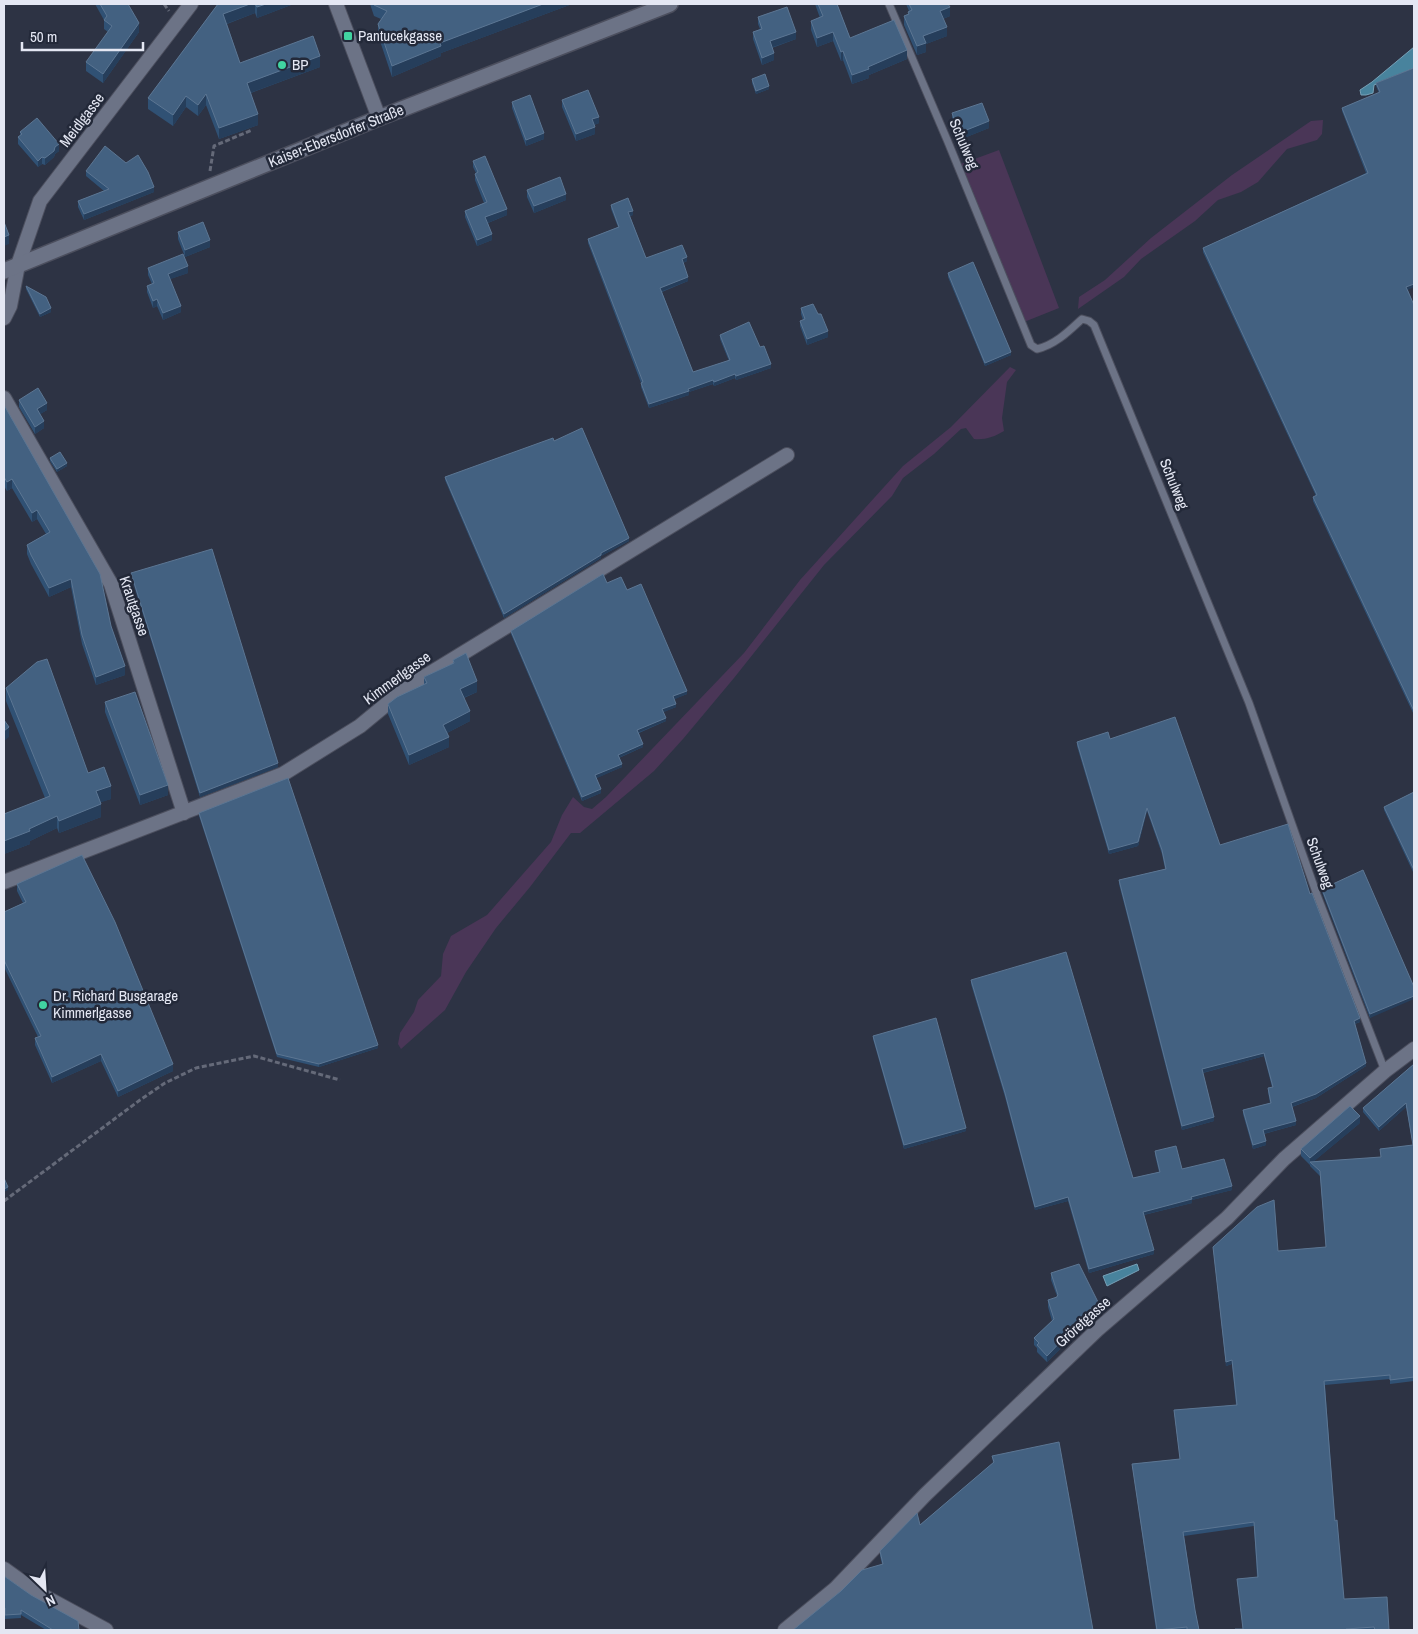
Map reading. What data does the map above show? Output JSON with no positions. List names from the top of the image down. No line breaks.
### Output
{"streets":{"main road":["Kaiser-Ebersdorfer Straße"],"street":["Meidlgasse","Krautgasse","Kimmerlgasse","Gröretgasse"],"lane":["Schulweg"]},"crossings":[["Meidlgasse","Kaiser-Ebersdorfer Straße"],["Schulweg","Gröretgasse"],["Krautgasse","Kimmerlgasse"]],"places":{"transit":["Pantucekgasse"],"other":["BP","Dr. Richard Busgarage Kimmerlgasse"]},"scale_bar":"50 m","north":"bottom right"}
